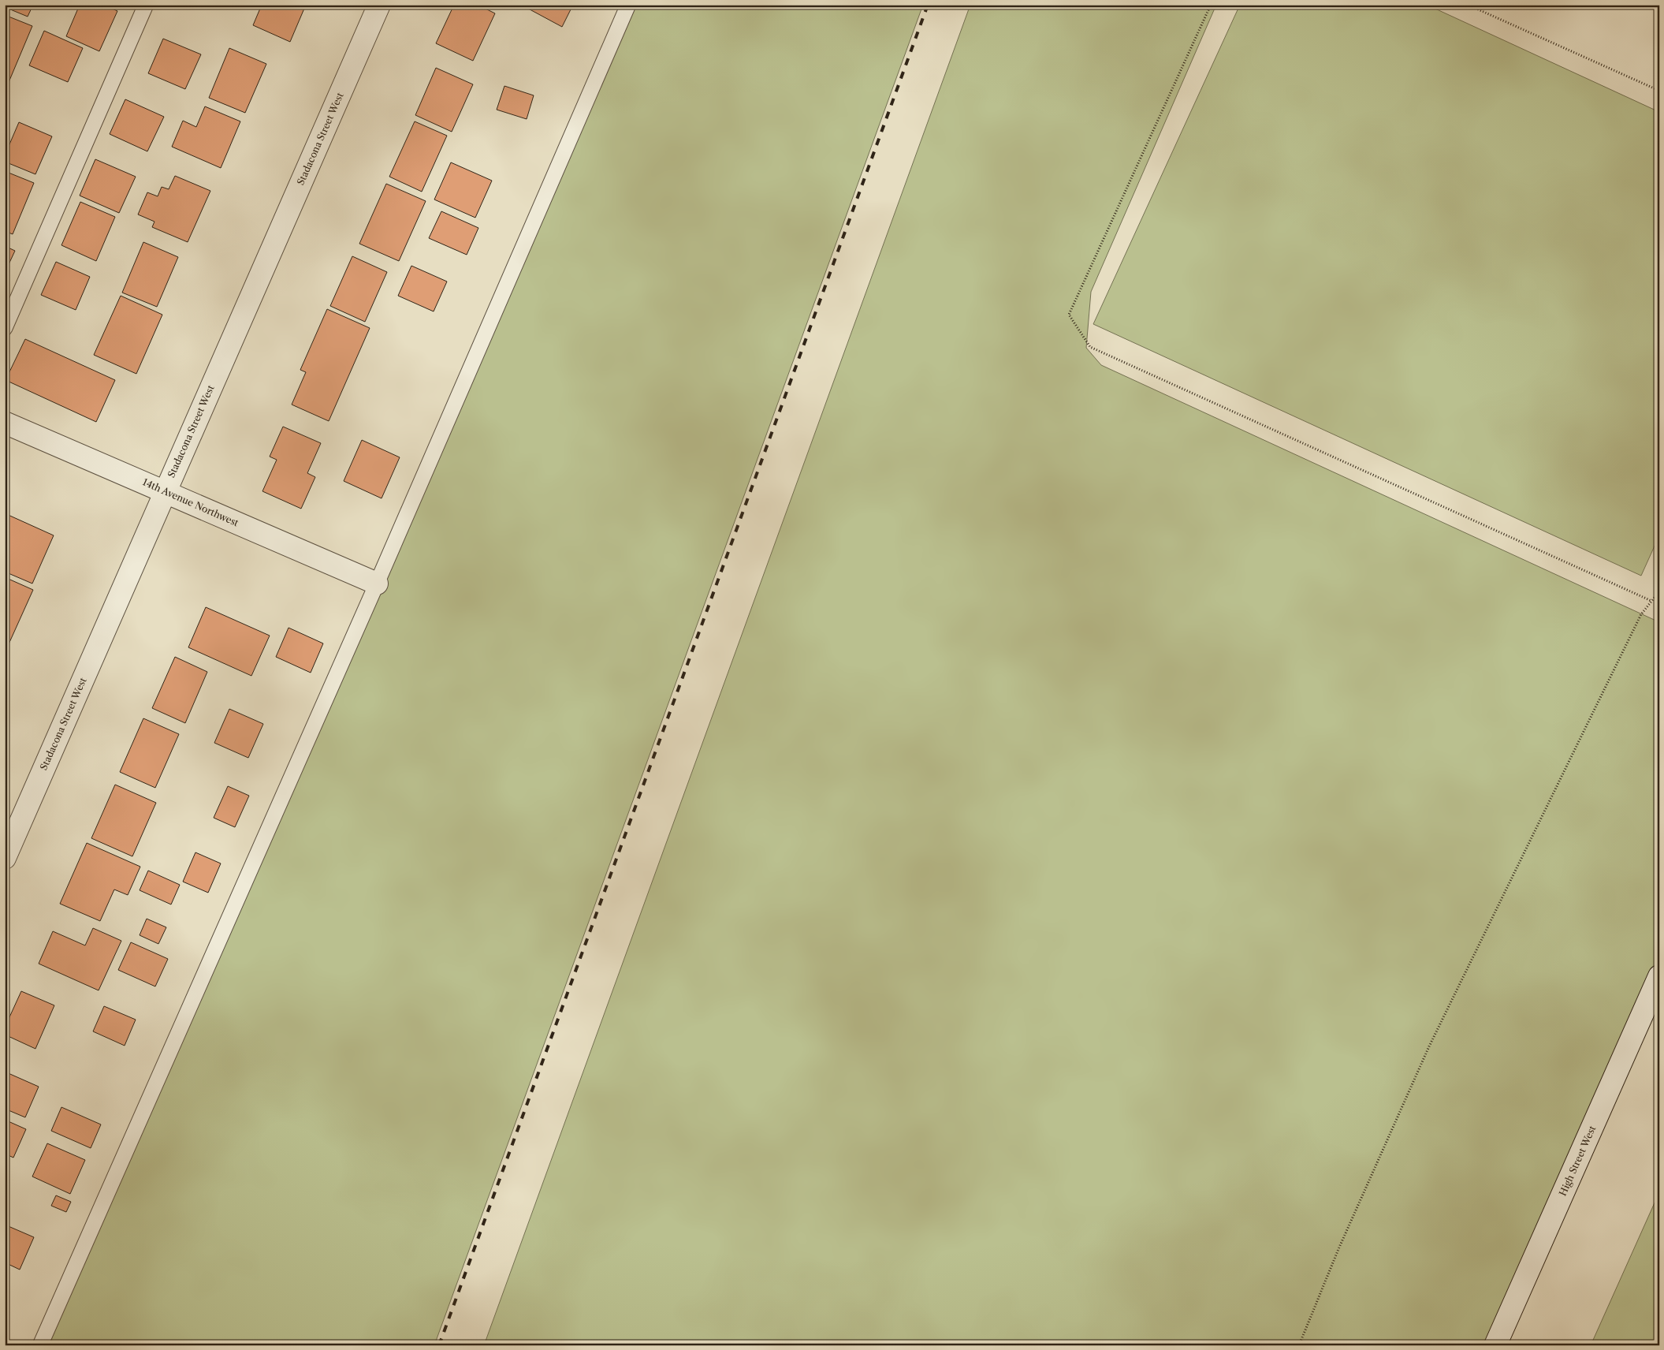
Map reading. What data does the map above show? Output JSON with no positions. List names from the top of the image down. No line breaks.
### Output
{"streets":{"street":["Stadacona Street West","14th Avenue Northwest","High Street West"]},"crossings":[["Stadacona Street West","14th Avenue Northwest"]]}
